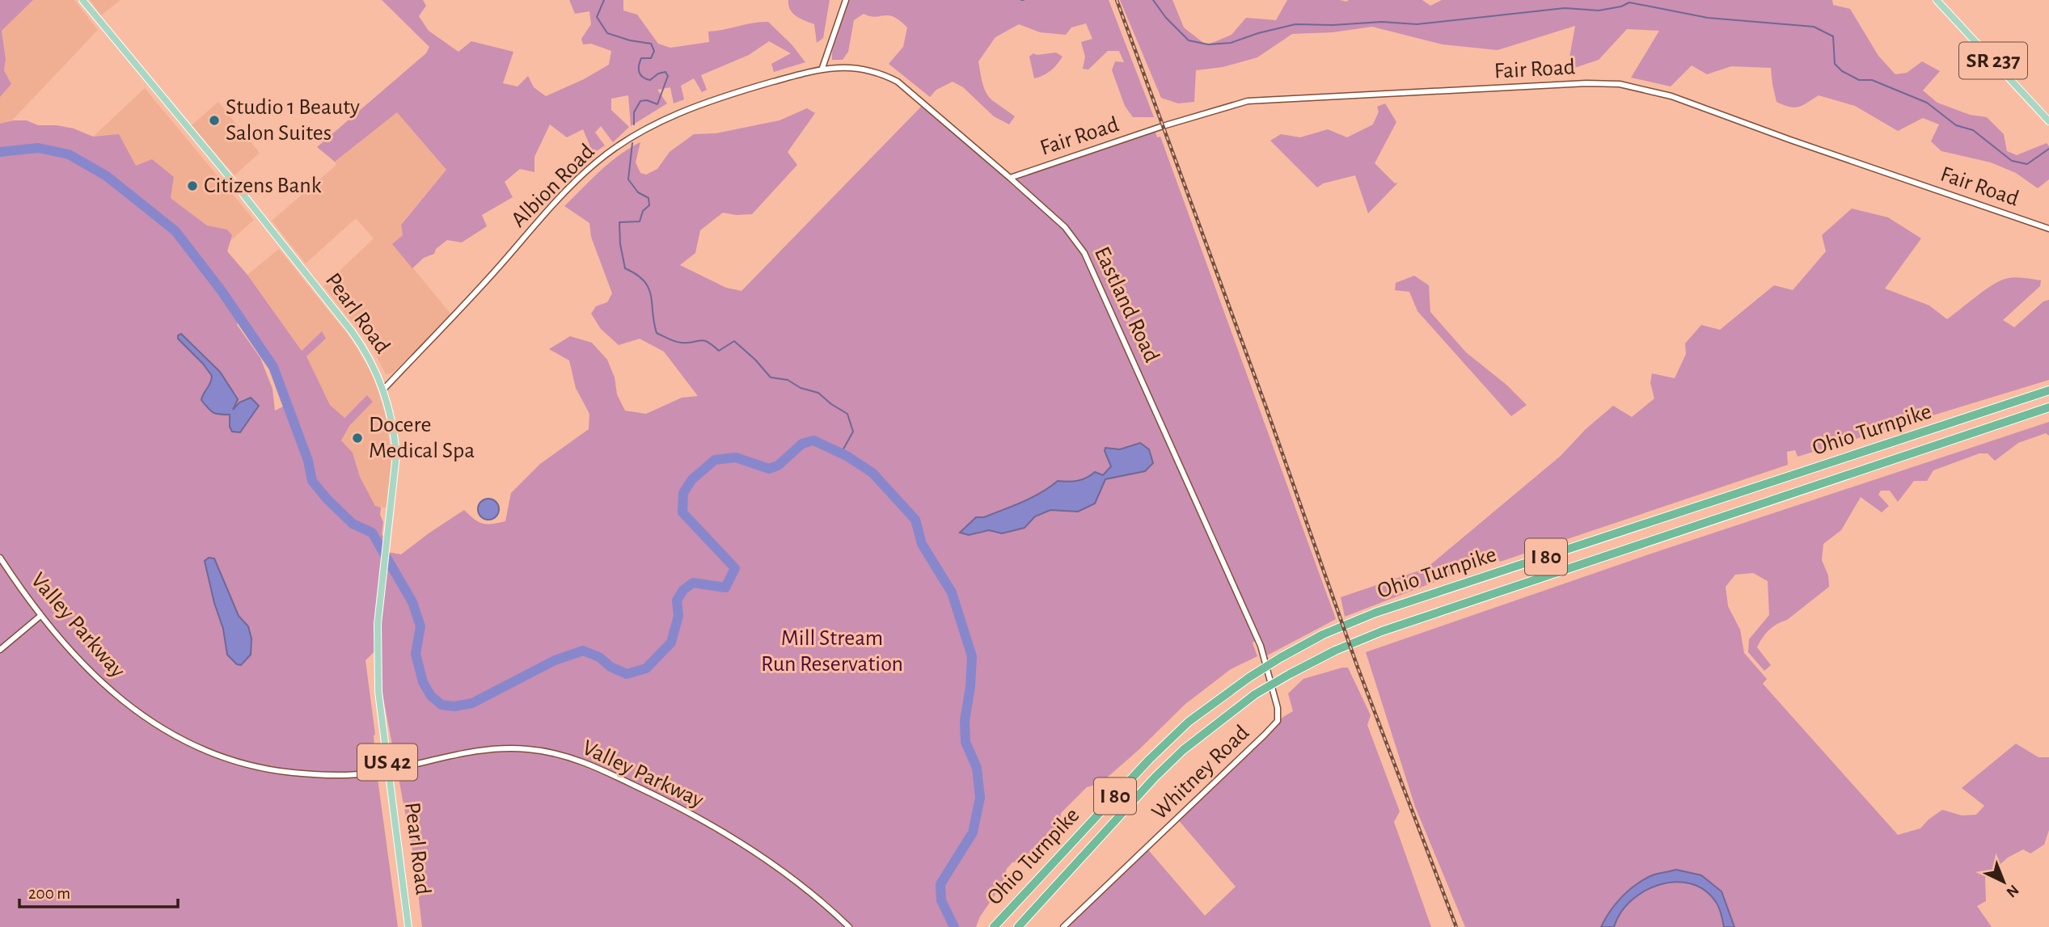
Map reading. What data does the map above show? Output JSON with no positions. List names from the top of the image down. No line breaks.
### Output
{"streets":{"highway":["Ohio Turnpike","I 80"],"main road":["SR 237","Pearl Road","US 42"],"street":["Fair Road","Albion Road","Eastland Road","Valley Parkway","Whitney Road"]},"crossings":[["Fair Road","Eastland Road"],["Albion Road","Eastland Road"],["Albion Road","Pearl Road"],["Eastland Road","Whitney Road"],["Pearl Road","Valley Parkway"]],"parks":["Mill Stream Run Reservation"],"places":["Studio 1 Beauty Salon Suites","Citizens Bank","Docere Medical Spa"],"scale_bar":"200 m","north":"bottom right"}
